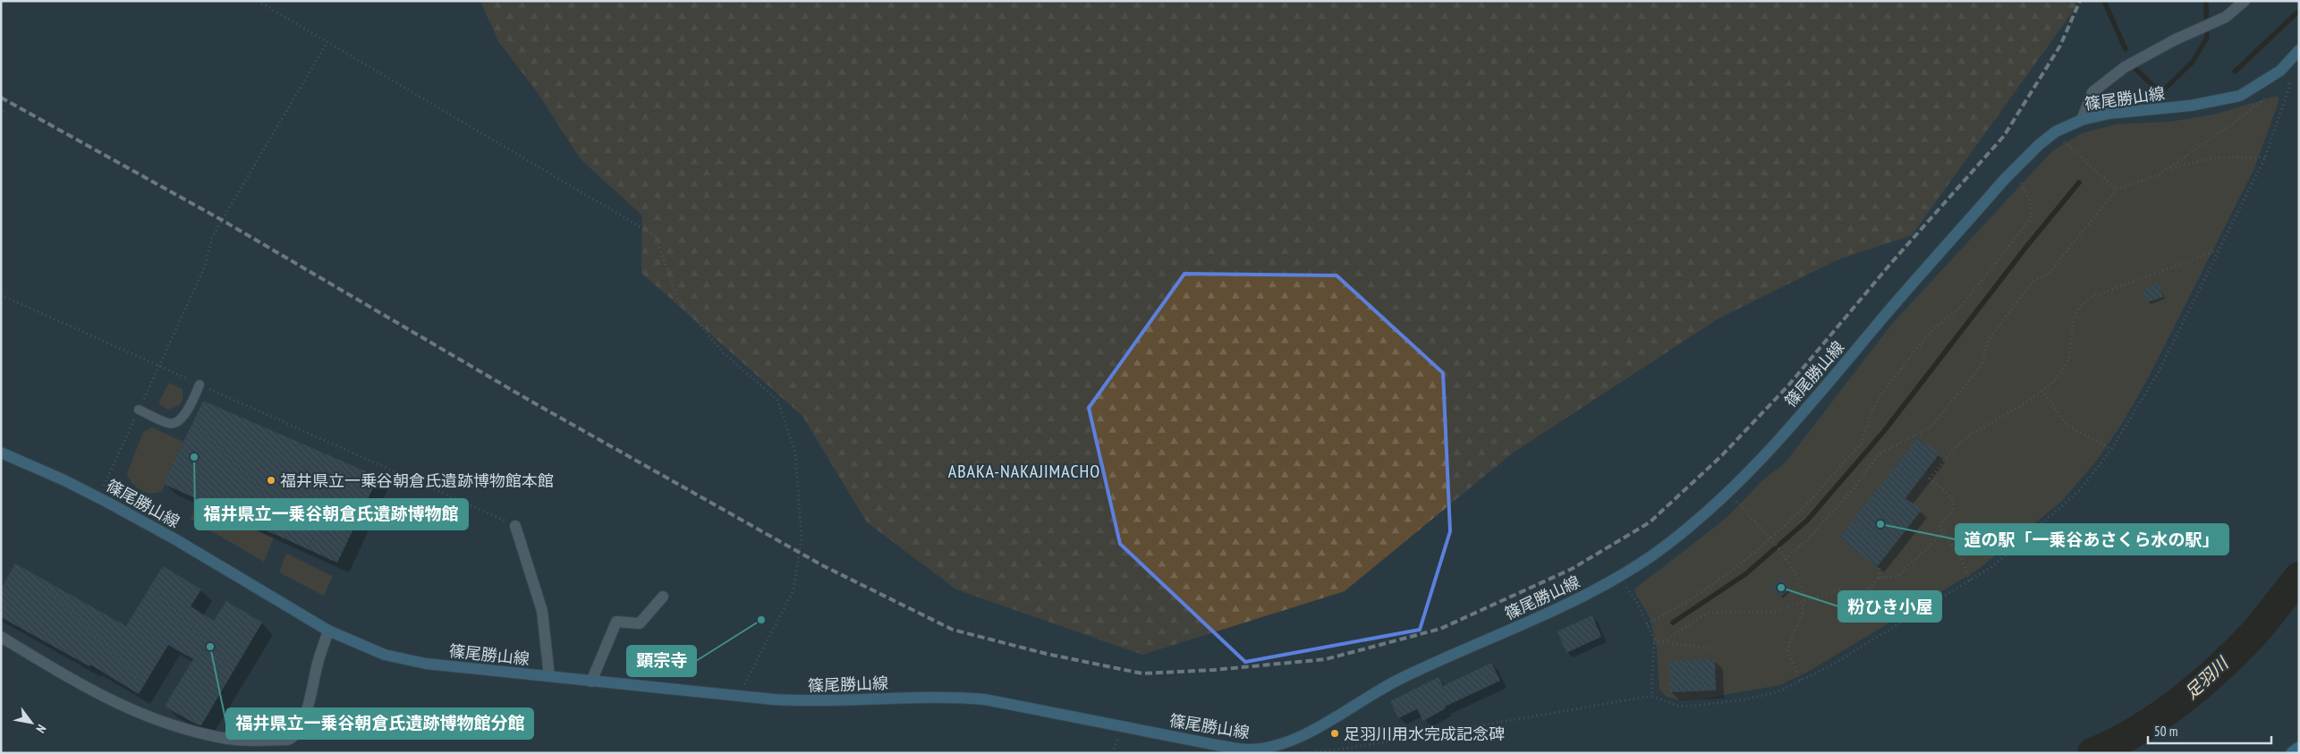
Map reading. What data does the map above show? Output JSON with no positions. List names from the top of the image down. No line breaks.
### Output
{"streets":{"main road":["篠尾勝山線"]},"districts":["ABAKA-NAKAJIMACHO"],"water":["足羽川"],"places":["福井県立一乗谷朝倉氏遺跡博物館","福井県立一乗谷朝倉氏遺跡博物館本館","道の駅「一乗谷あさくら水の駅」","粉ひき小屋","顕宗寺","福井県立一乗谷朝倉氏遺跡博物館分館","足羽川用水完成記念碑"],"scale_bar":"50 m","north":"bottom right"}
